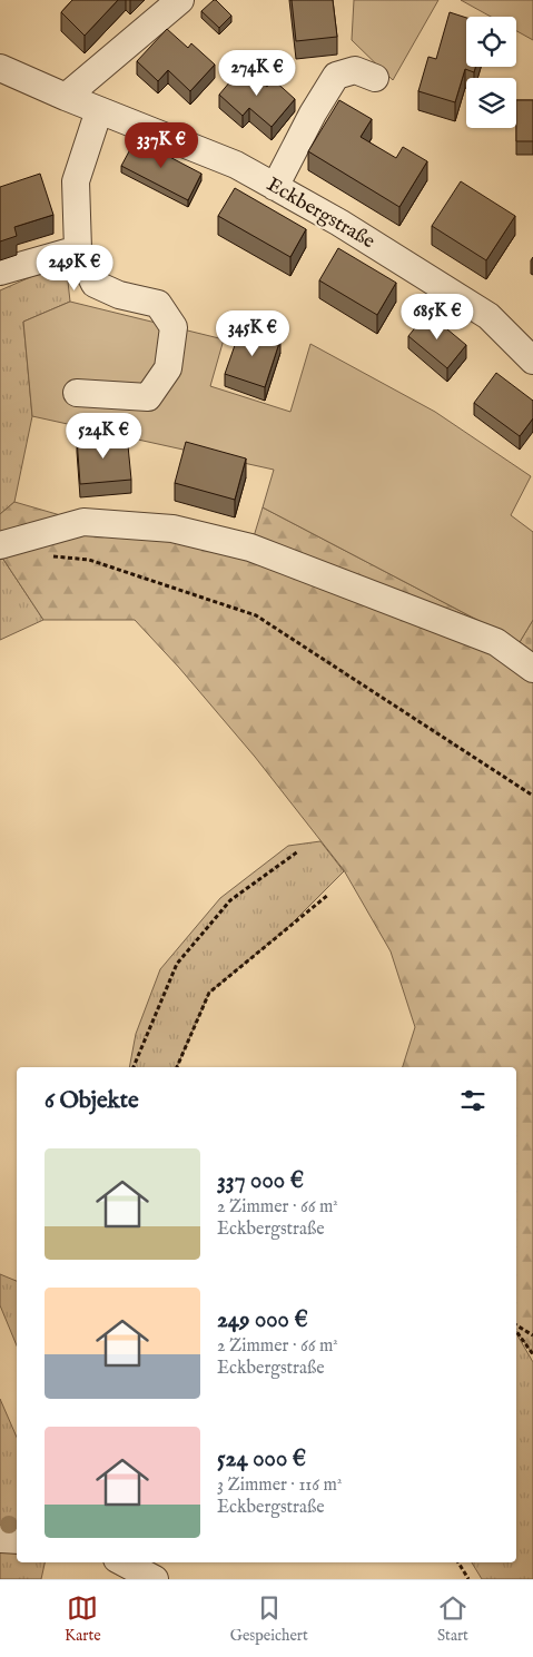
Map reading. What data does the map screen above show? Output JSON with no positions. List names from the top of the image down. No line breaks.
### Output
{"streets":{"street":["Eckbergstraße"]},"page":{"price":["274K €","337K €","249K €","685K €","345K €","524K €"],"heading":"6 Objekte","list":[{"name":"337 000 €","note":"2 Zimmer · 66 m² · Eckbergstraße"},{"name":"249 000 €","note":"2 Zimmer · 66 m² · Eckbergstraße"},{"name":"524 000 €","note":"3 Zimmer · 116 m² · Eckbergstraße"}],"tabs":["Karte","Gespeichert","Start"]}}
